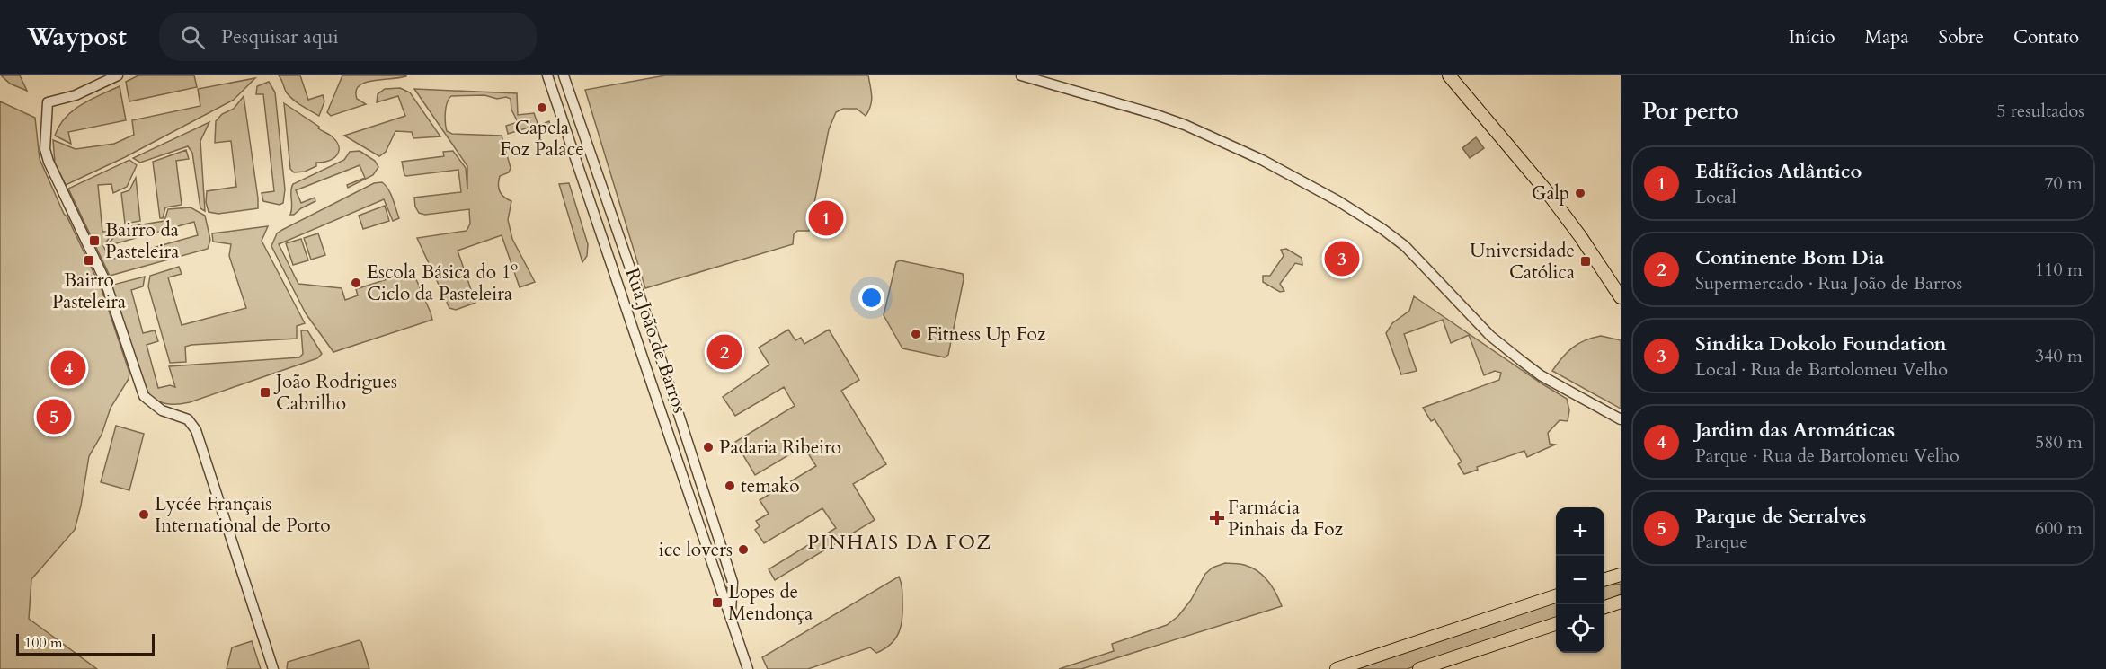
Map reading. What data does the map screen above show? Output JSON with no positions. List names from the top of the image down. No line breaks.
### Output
{"streets":{"street":["Rua João de Barros"]},"districts":["PINHAIS DA FOZ"],"places":{"other":["Capela Foz Palace","Galp","Escola Básica do 1º Ciclo da Pasteleira","Fitness Up Foz","Padaria Ribeiro","temako","Lycée Français International de Porto","ice lovers"],"transit":["Bairro da Pasteleira","Bairro Pasteleira","Universidade Católica","João Rodrigues Cabrilho","Lopes de Mendonça"],"health":["Farmácia Pinhais da Foz"]},"scale_bar":"100 m","page":{"header":"Waypost","search":"Pesquisar aqui","nav":["Início","Mapa","Sobre","Contato"],"heading":["Por perto","5 resultados"],"list":[{"mark":"1","name":"Edifícios Atlântico","note":"Local","value":"70 m"},{"mark":"2","name":"Continente Bom Dia","note":"Supermercado · Rua João de Barros","value":"110 m"},{"mark":"3","name":"Sindika Dokolo Foundation","note":"Local · Rua de Bartolomeu Velho","value":"340 m"},{"mark":"4","name":"Jardim das Aromáticas","note":"Parque · Rua de Bartolomeu Velho","value":"580 m"},{"mark":"5","name":"Parque de Serralves","note":"Parque","value":"600 m"}],"pins":["1","3","2","4","5"],"map_buttons":["+","−"],"scale":"100 m"}}
